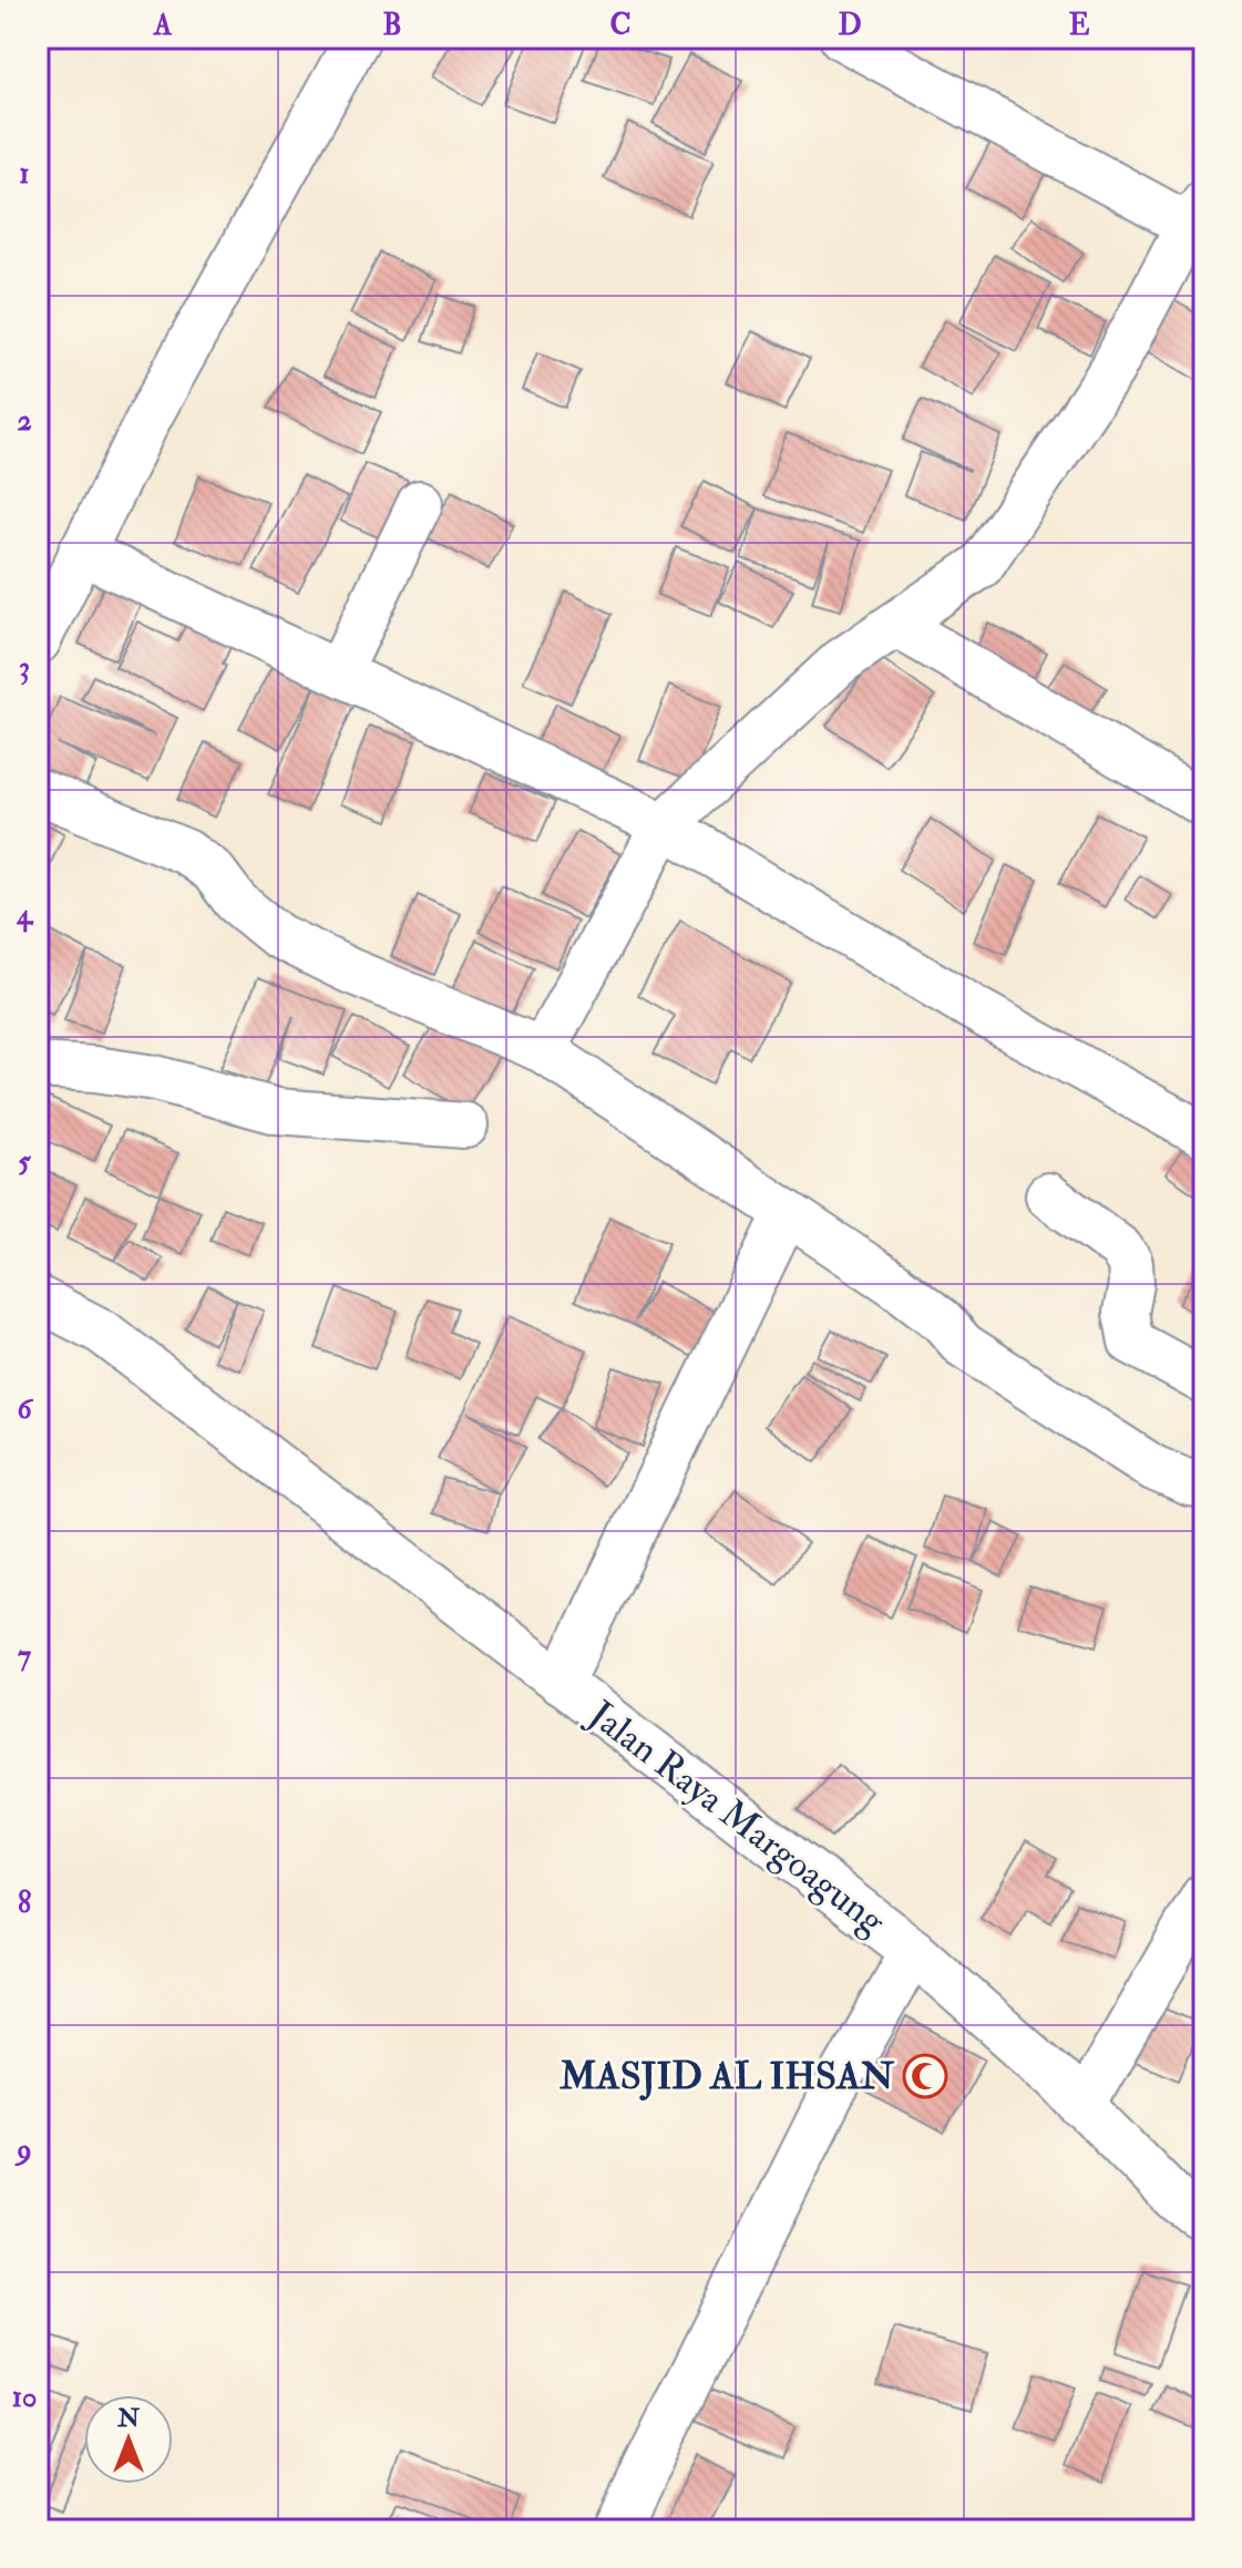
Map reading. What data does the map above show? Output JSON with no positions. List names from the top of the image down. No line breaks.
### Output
{"streets":{"street":["Jalan Raya Margoagung"]},"places":{"mosque":["MASJID AL IHSAN"]},"north":"top","grid":{"columns":["A","B","C","D","E"],"rows":["1","2","3","4","5","6","7","8","9","10"]}}
